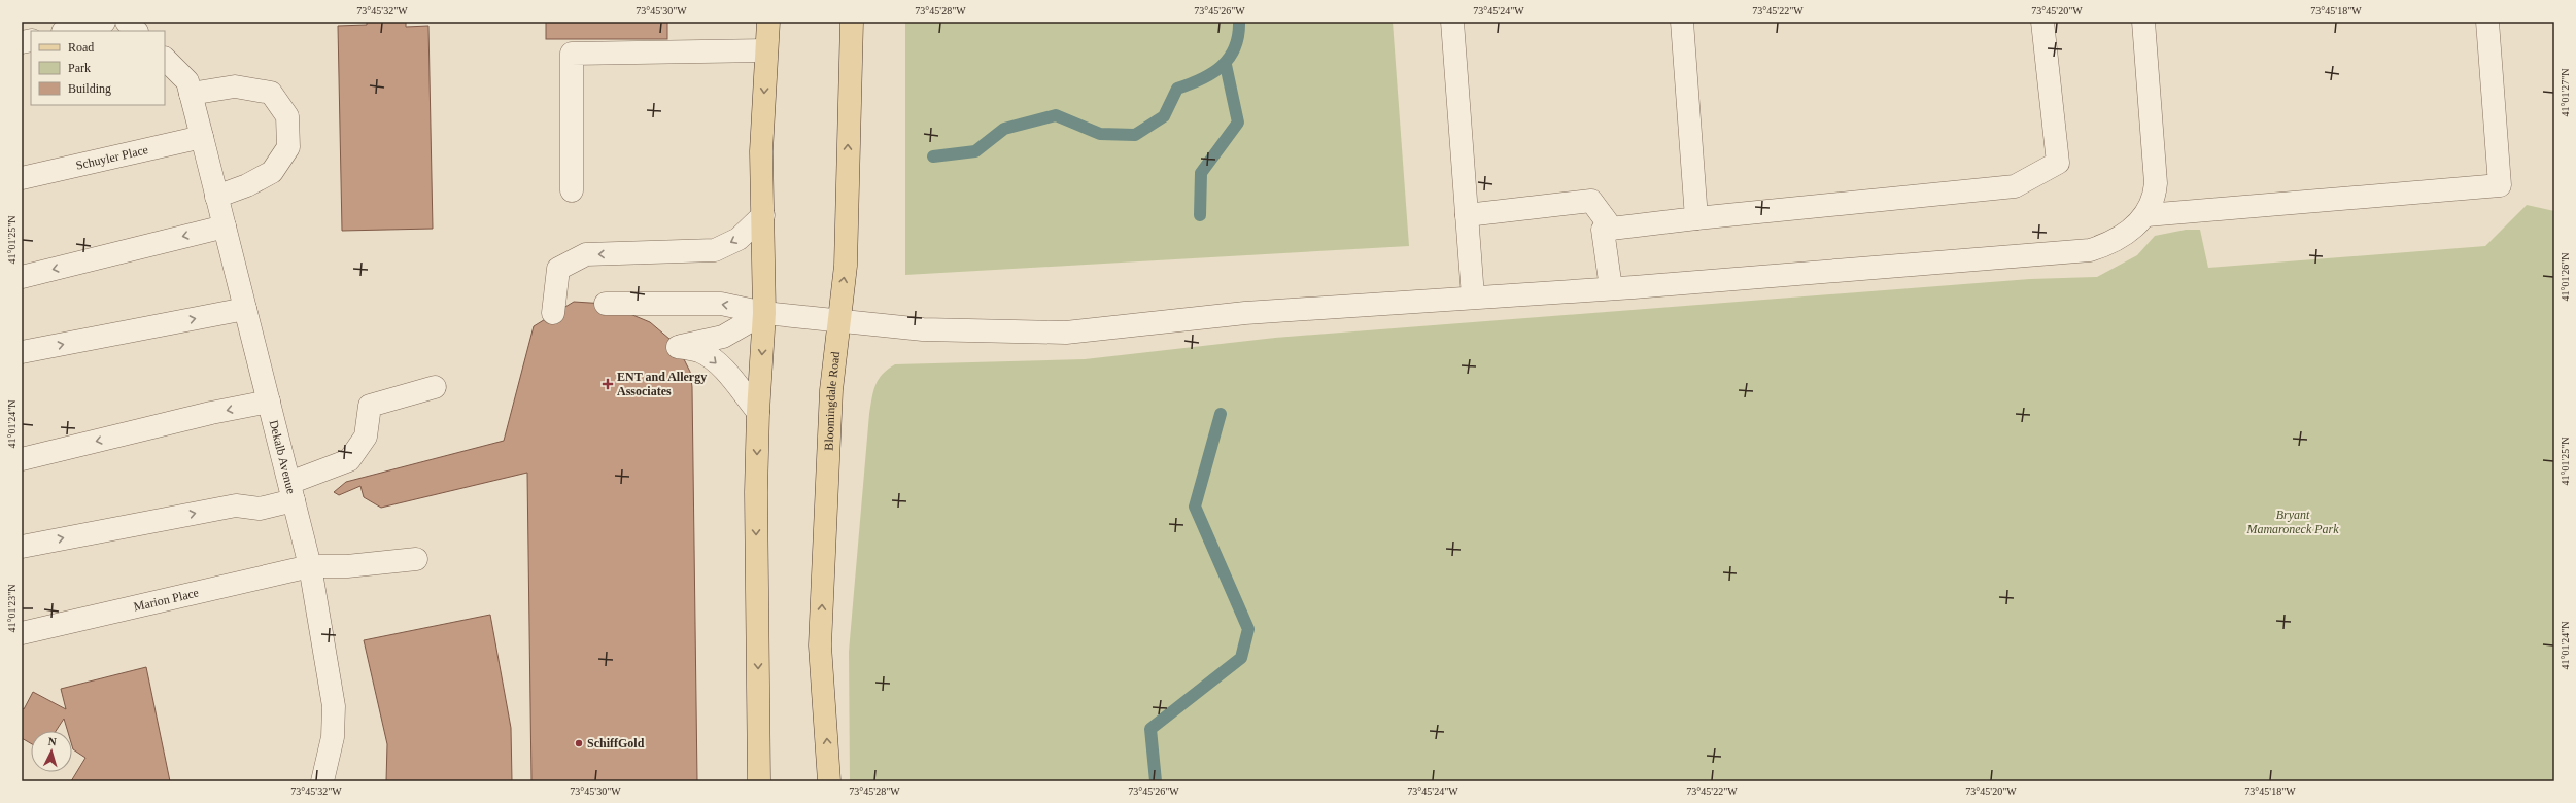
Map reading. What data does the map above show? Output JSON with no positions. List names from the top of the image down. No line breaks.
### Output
{"streets":{"main road":["Bloomingdale Road"],"street":["Schuyler Place","Dekalb Avenue","Marion Place"]},"crossings":[["Schuyler Place","Dekalb Avenue"],["Dekalb Avenue","Marion Place"]],"parks":["Bryant Mamaroneck Park"],"places":{"health":["ENT and Allergy Associates"],"other":["SchiffGold"]},"legend":["Road","Park","Building"],"north":"top","coordinates":["73°45'32\"W","73°45'30\"W","73°45'28\"W","73°45'26\"W","73°45'24\"W","73°45'22\"W","73°45'20\"W","73°45'18\"W","41°01'27\"N","41°01'25\"N","41°01'26\"N","41°01'24\"N","41°01'23\"N"]}
